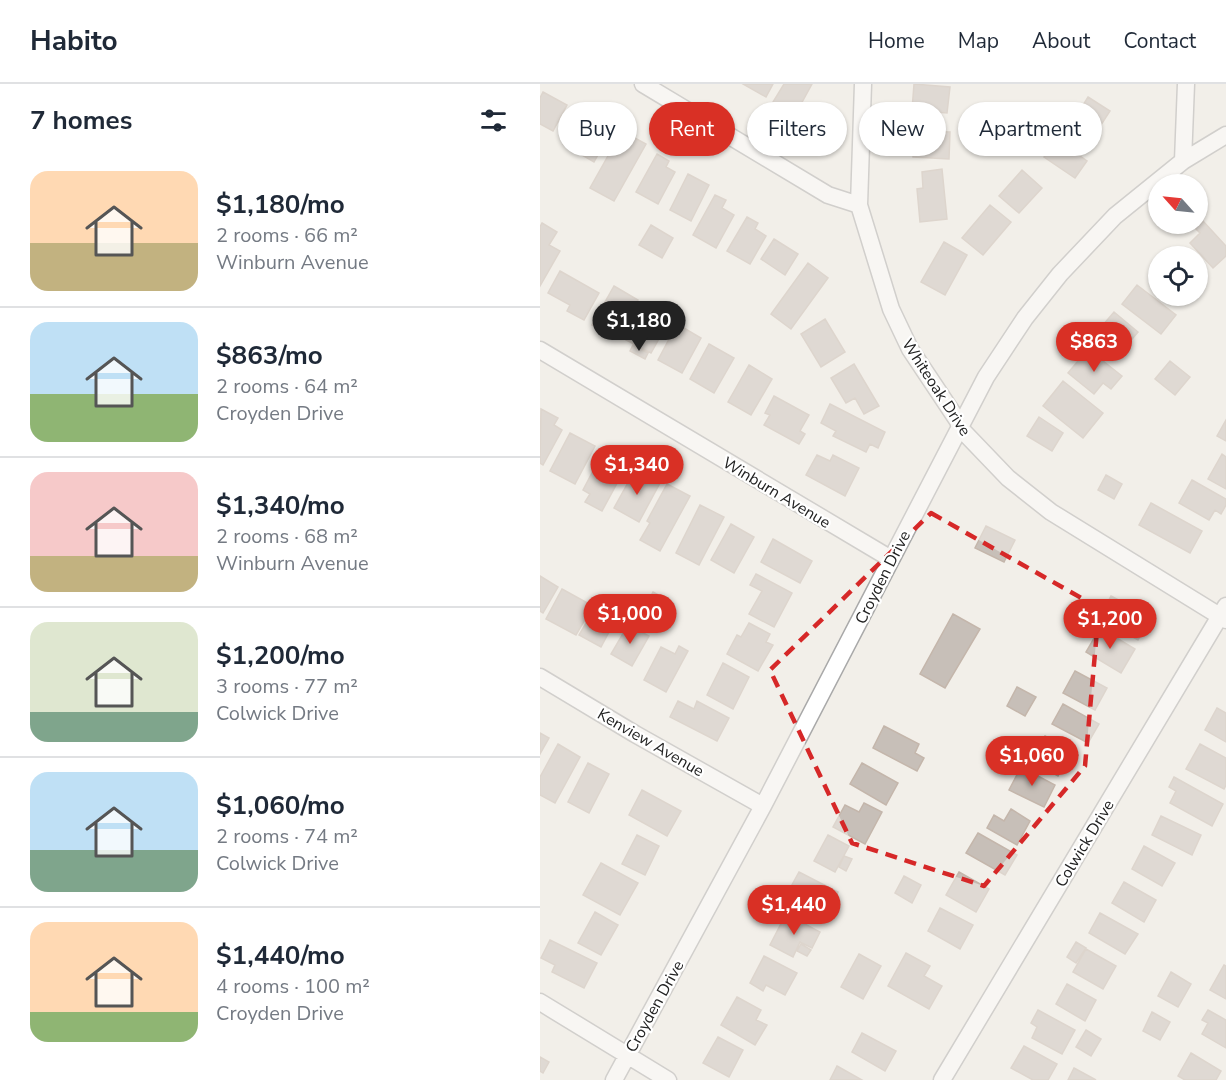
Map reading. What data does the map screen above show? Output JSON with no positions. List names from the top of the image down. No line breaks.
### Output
{"streets":{"street":["Whiteoak Drive","Winburn Avenue","Croyden Drive","Kenview Avenue","Colwick Drive"]},"crossings":[["Whiteoak Drive","Croyden Drive"],["Whiteoak Drive","Colwick Drive"],["Winburn Avenue","Croyden Drive"],["Croyden Drive","Kenview Avenue"]],"north":"top left","page":{"header":"Habito","nav":["Home","Map","About","Contact"],"heading":"7 homes","chip":["Buy","Rent","Filters","New","Apartment"],"list":[{"name":"$1,180/mo","note":"2 rooms · 66 m² · Winburn Avenue"},{"name":"$863/mo","note":"2 rooms · 64 m² · Croyden Drive"},{"name":"$1,340/mo","note":"2 rooms · 68 m² · Winburn Avenue"},{"name":"$1,200/mo","note":"3 rooms · 77 m² · Colwick Drive"},{"name":"$1,060/mo","note":"2 rooms · 74 m² · Colwick Drive"},{"name":"$1,440/mo","note":"4 rooms · 100 m² · Croyden Drive"}],"price":["$1,180","$863","$1,340","$1,000","$1,200","$1,060","$1,440"]}}
